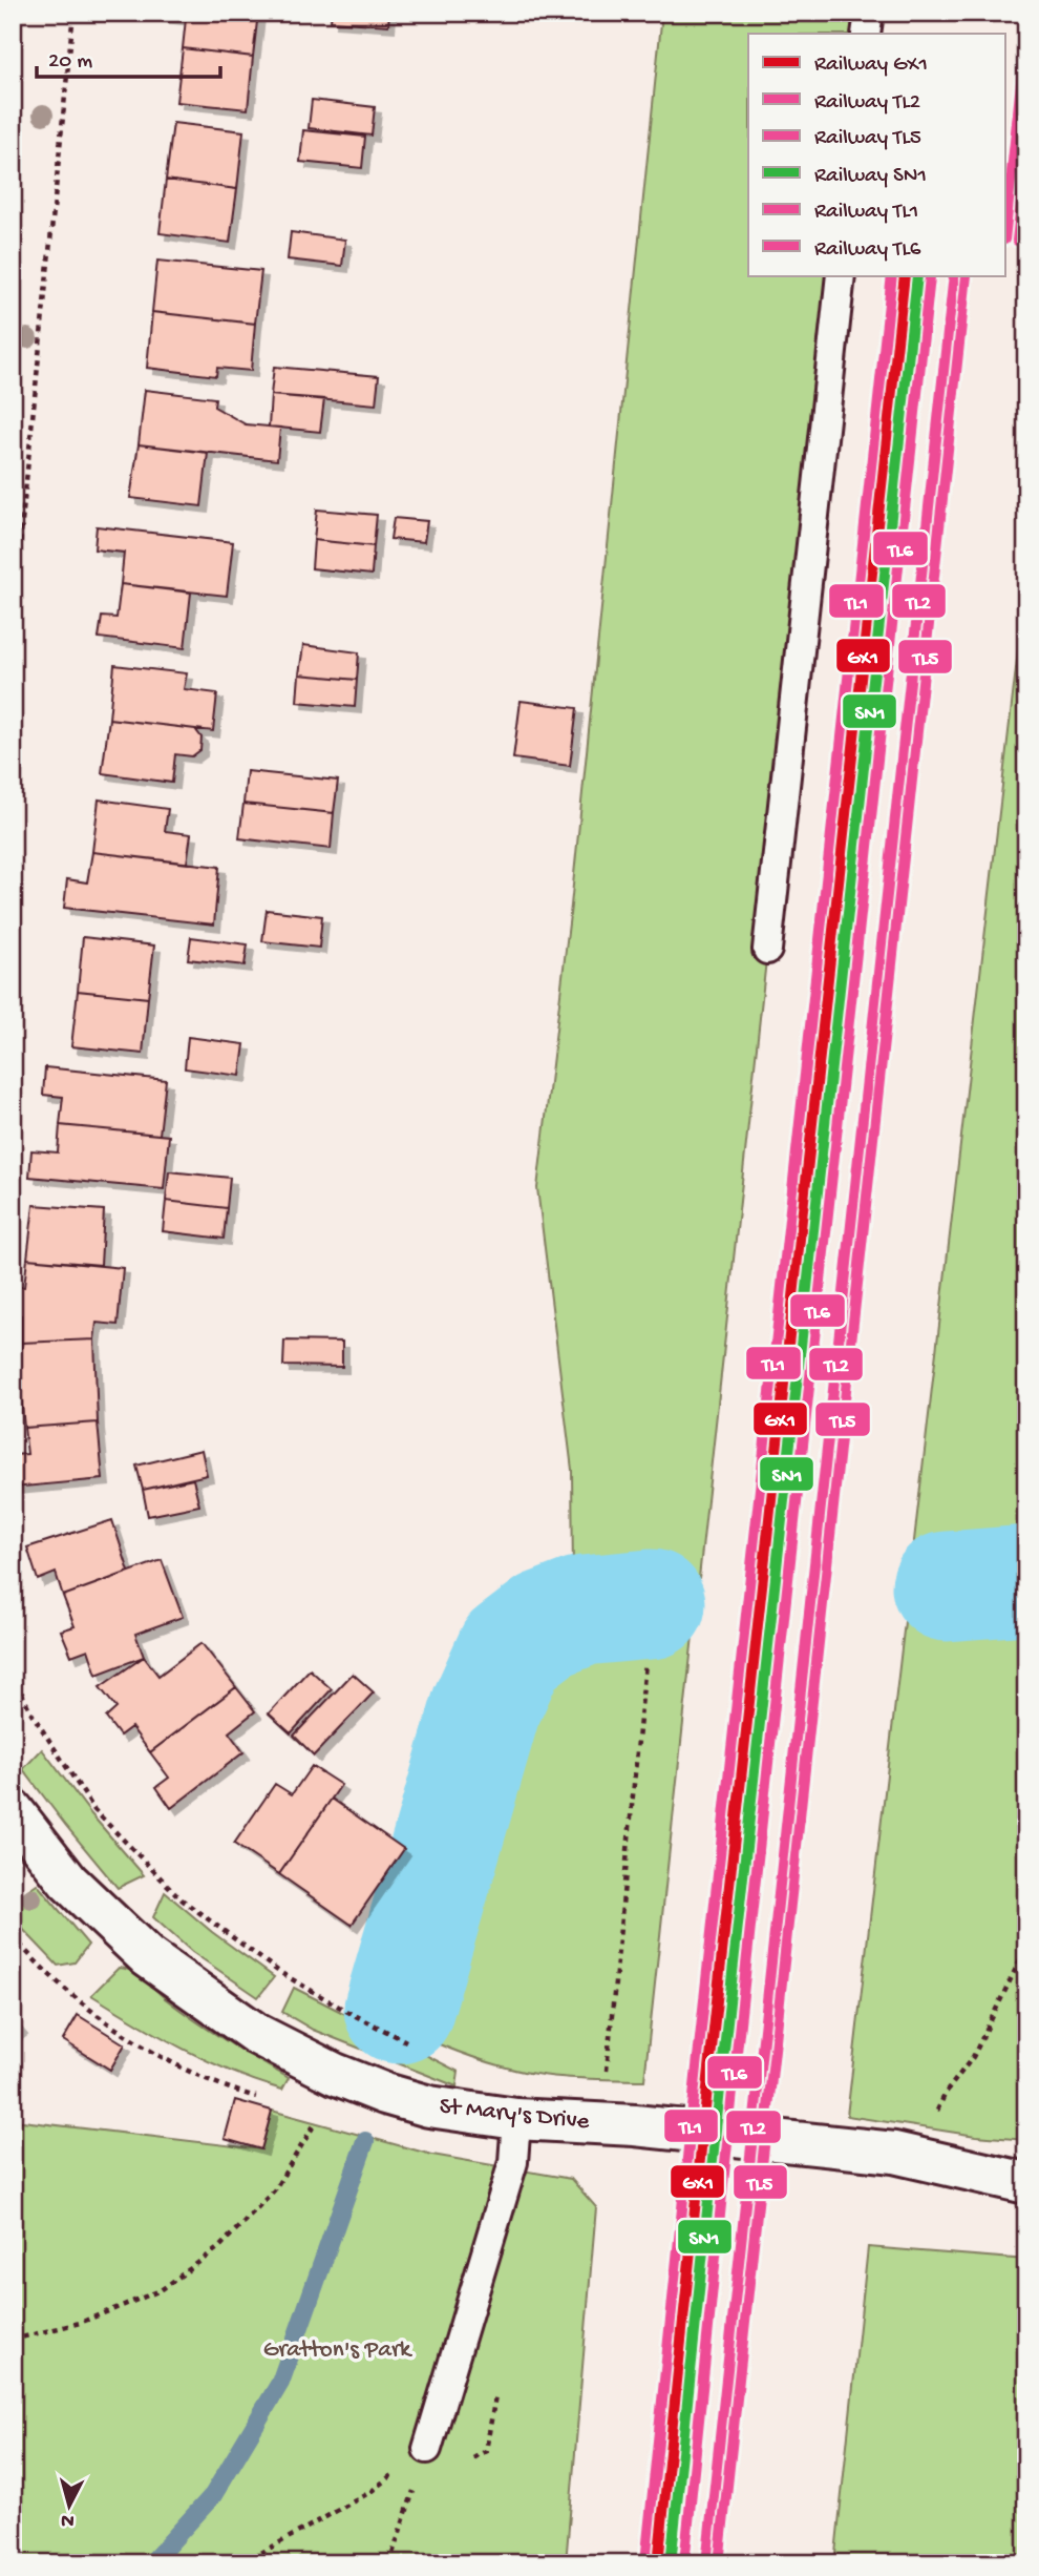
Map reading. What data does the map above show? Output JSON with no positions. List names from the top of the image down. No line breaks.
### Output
{"streets":{"street":["St Mary's Drive"]},"parks":["Gratton's Park"],"lines":["rail line TL2","rail line TL5","rail line GX1","rail line SN1","rail line TL1","rail line TL6"],"legend":["Railway GX1","Railway TL2","Railway TL5","Railway SN1","Railway TL1","Railway TL6"],"scale_bar":"20 m","north":"bottom"}
